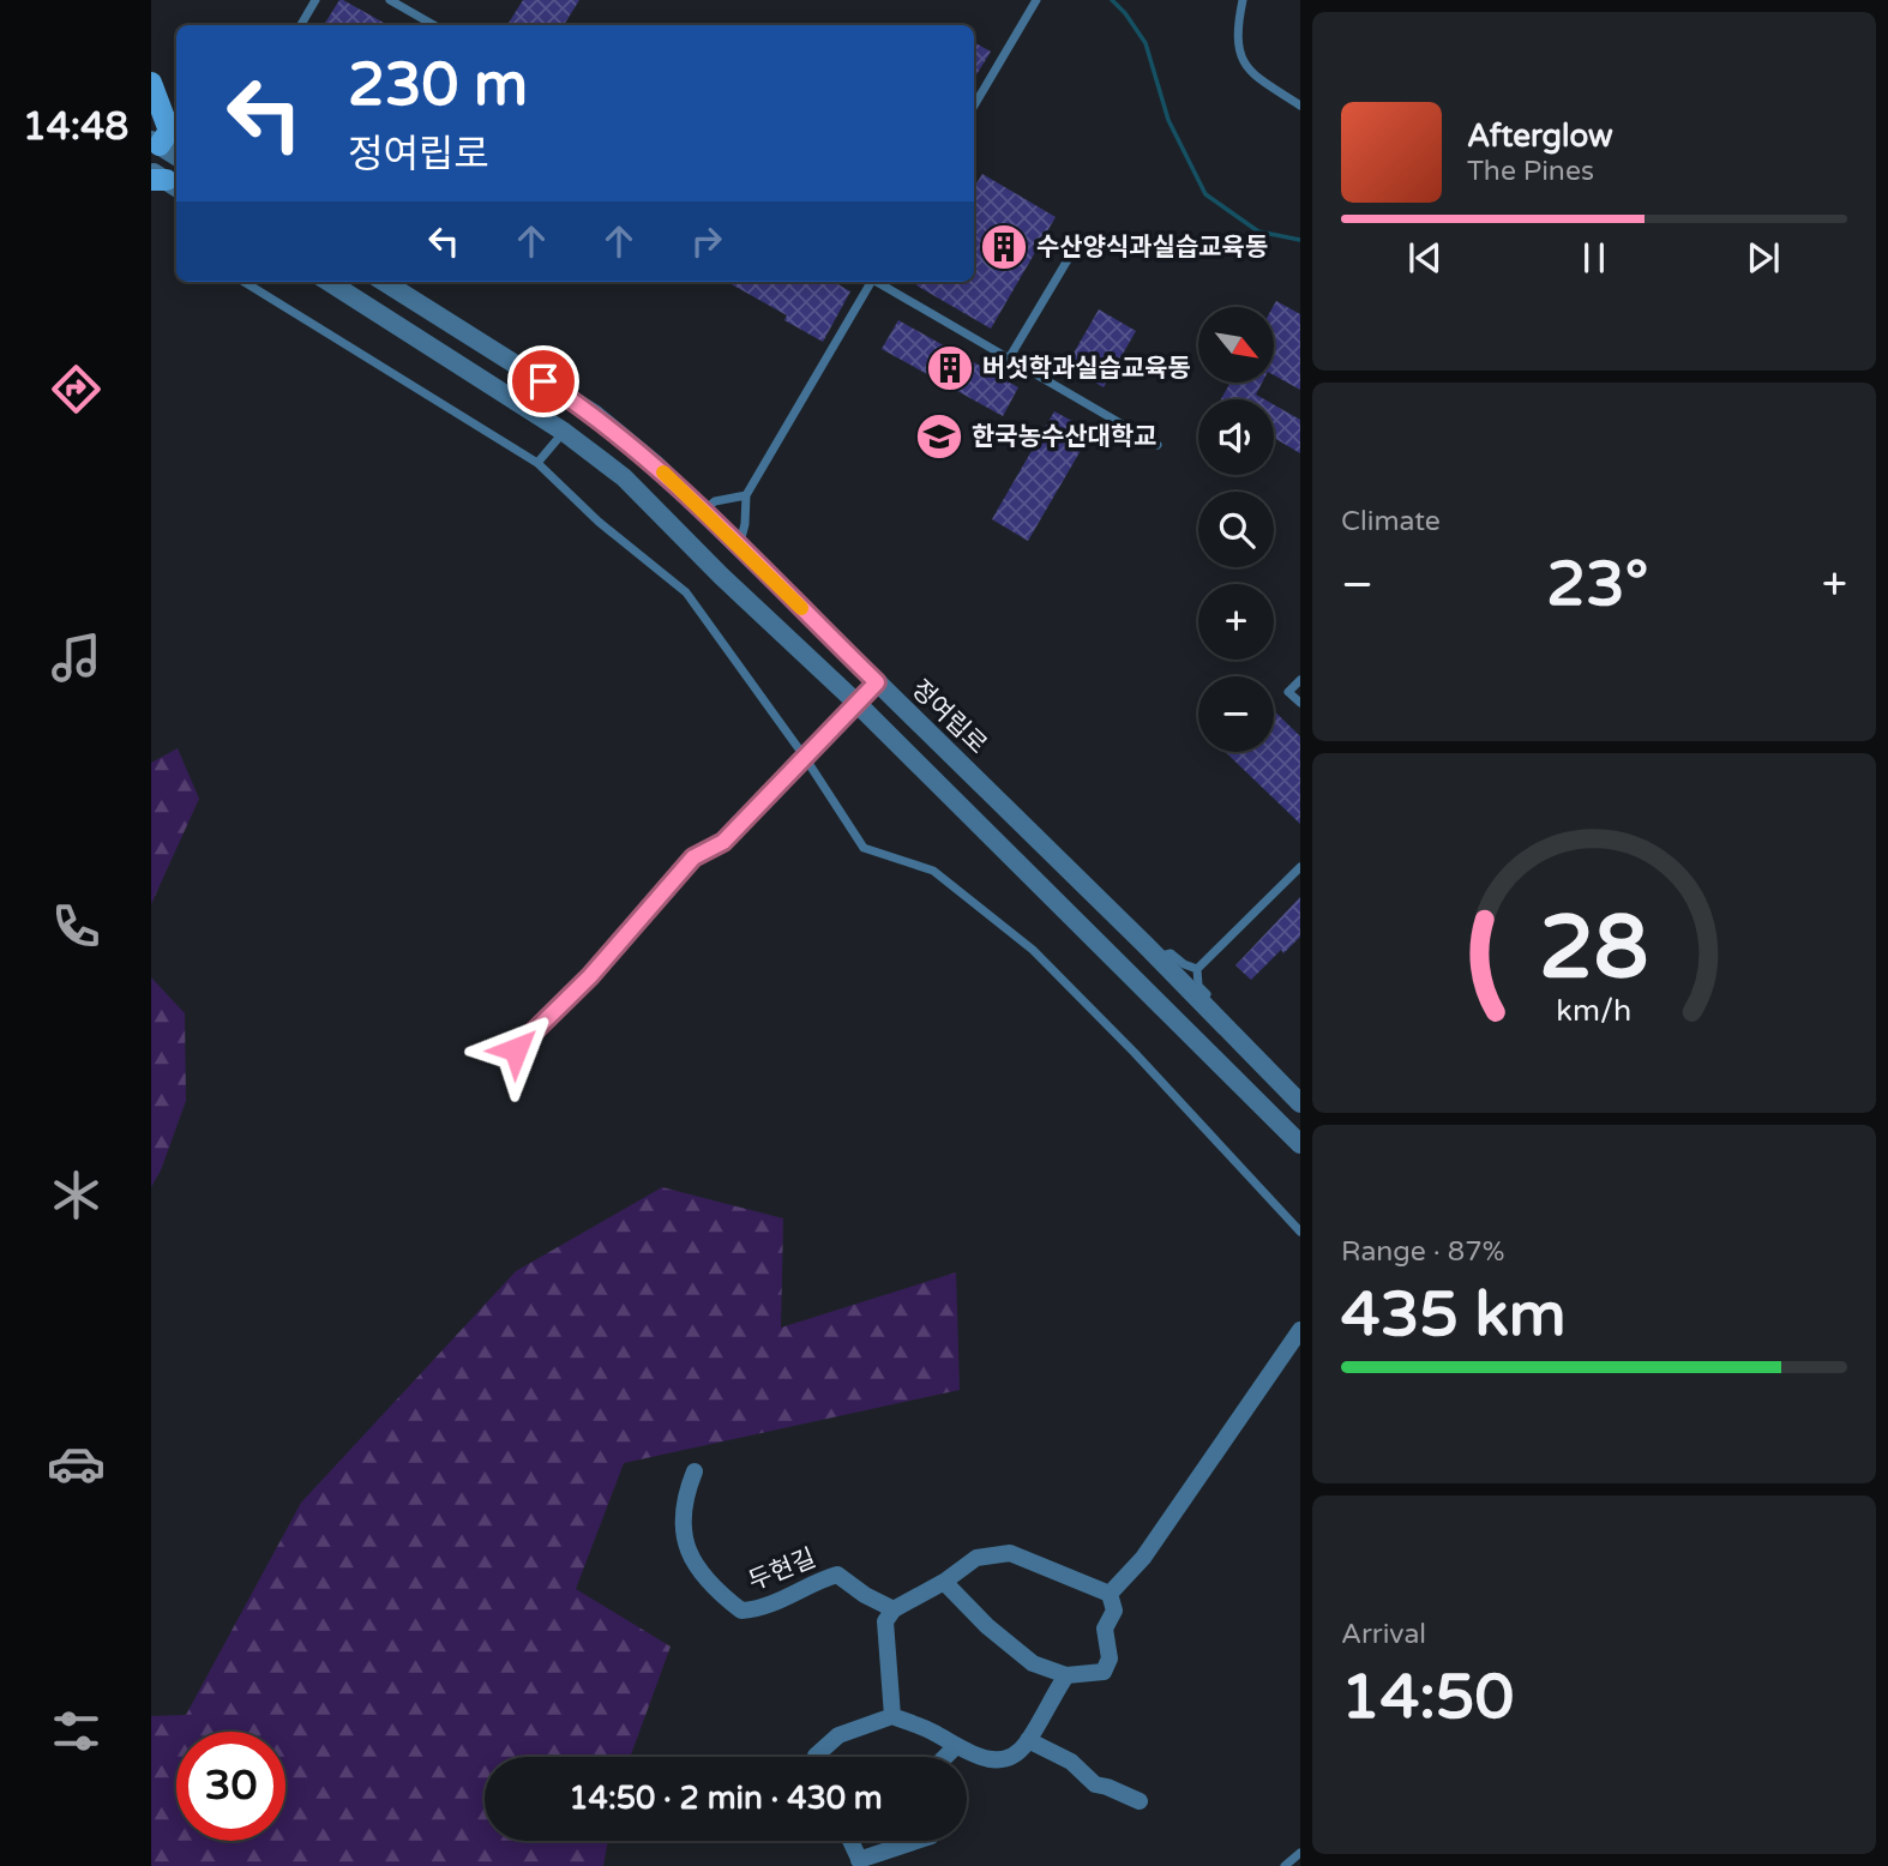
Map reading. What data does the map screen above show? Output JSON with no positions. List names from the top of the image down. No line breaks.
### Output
{"streets":{"street":["정여립로","두현길"]},"places":{"building":["수산양식과실습교육동","버섯학과실습교육동"],"school or university":["한국농수산대학교"]},"north":"bottom right","page":{"tabs":"14:48","turn":["230 m","정여립로"],"song":["Afterglow","The Pines"],"map_buttons":["+","−"],"tile":["Climate",["Range · 87%","435 km"],["Arrival","14:50"]],"heat":["−","23°","+"],"limit":"30","trip":"14:50 · 2 min · 430 m","gauge":["28","km/h"]}}
